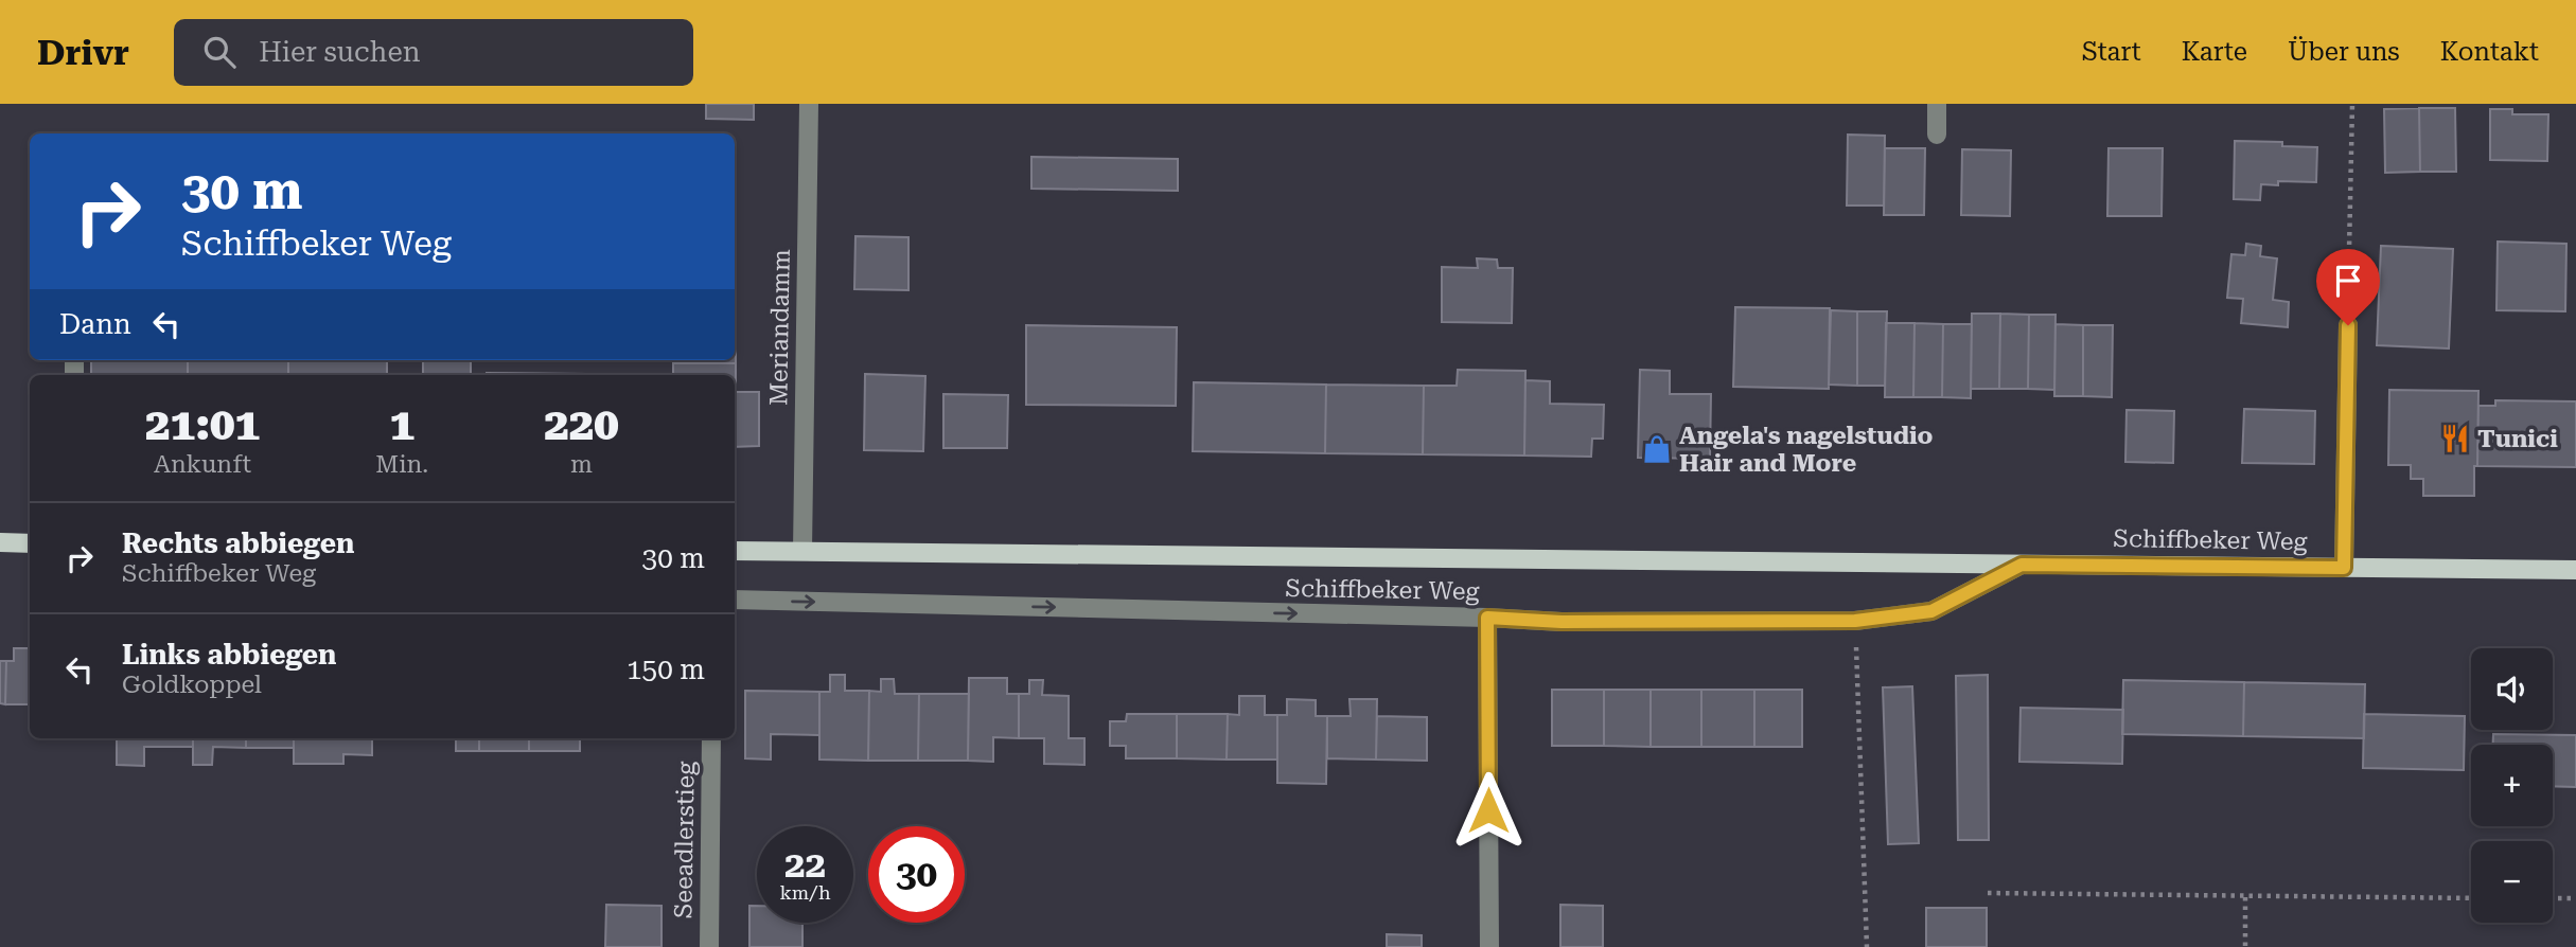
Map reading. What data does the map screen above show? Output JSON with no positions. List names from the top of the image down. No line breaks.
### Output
{"streets":{"main road":["Schiffbeker Weg"],"street":["Meriandamm","Seeadlerstieg"]},"crossings":[["Meriandamm","Schiffbeker Weg"]],"places":{"restaurant":["Tunici"],"shop":["Angela's nagelstudio Hair and More"]},"page":{"header":"Drivr","search":"Hier suchen","nav":["Start","Karte","Über uns","Kontakt"],"turn":["30 m","Schiffbeker Weg"],"then":"Dann","eta":["21:01","Ankunft","1","Min.","220","m"],"list":[{"name":"Rechts abbiegen","note":"Schiffbeker Weg","value":"30 m"},{"name":"Links abbiegen","note":"Goldkoppel","value":"150 m"}],"map_buttons":["+","−"],"speed":"22 km/h","limit":"30"}}
